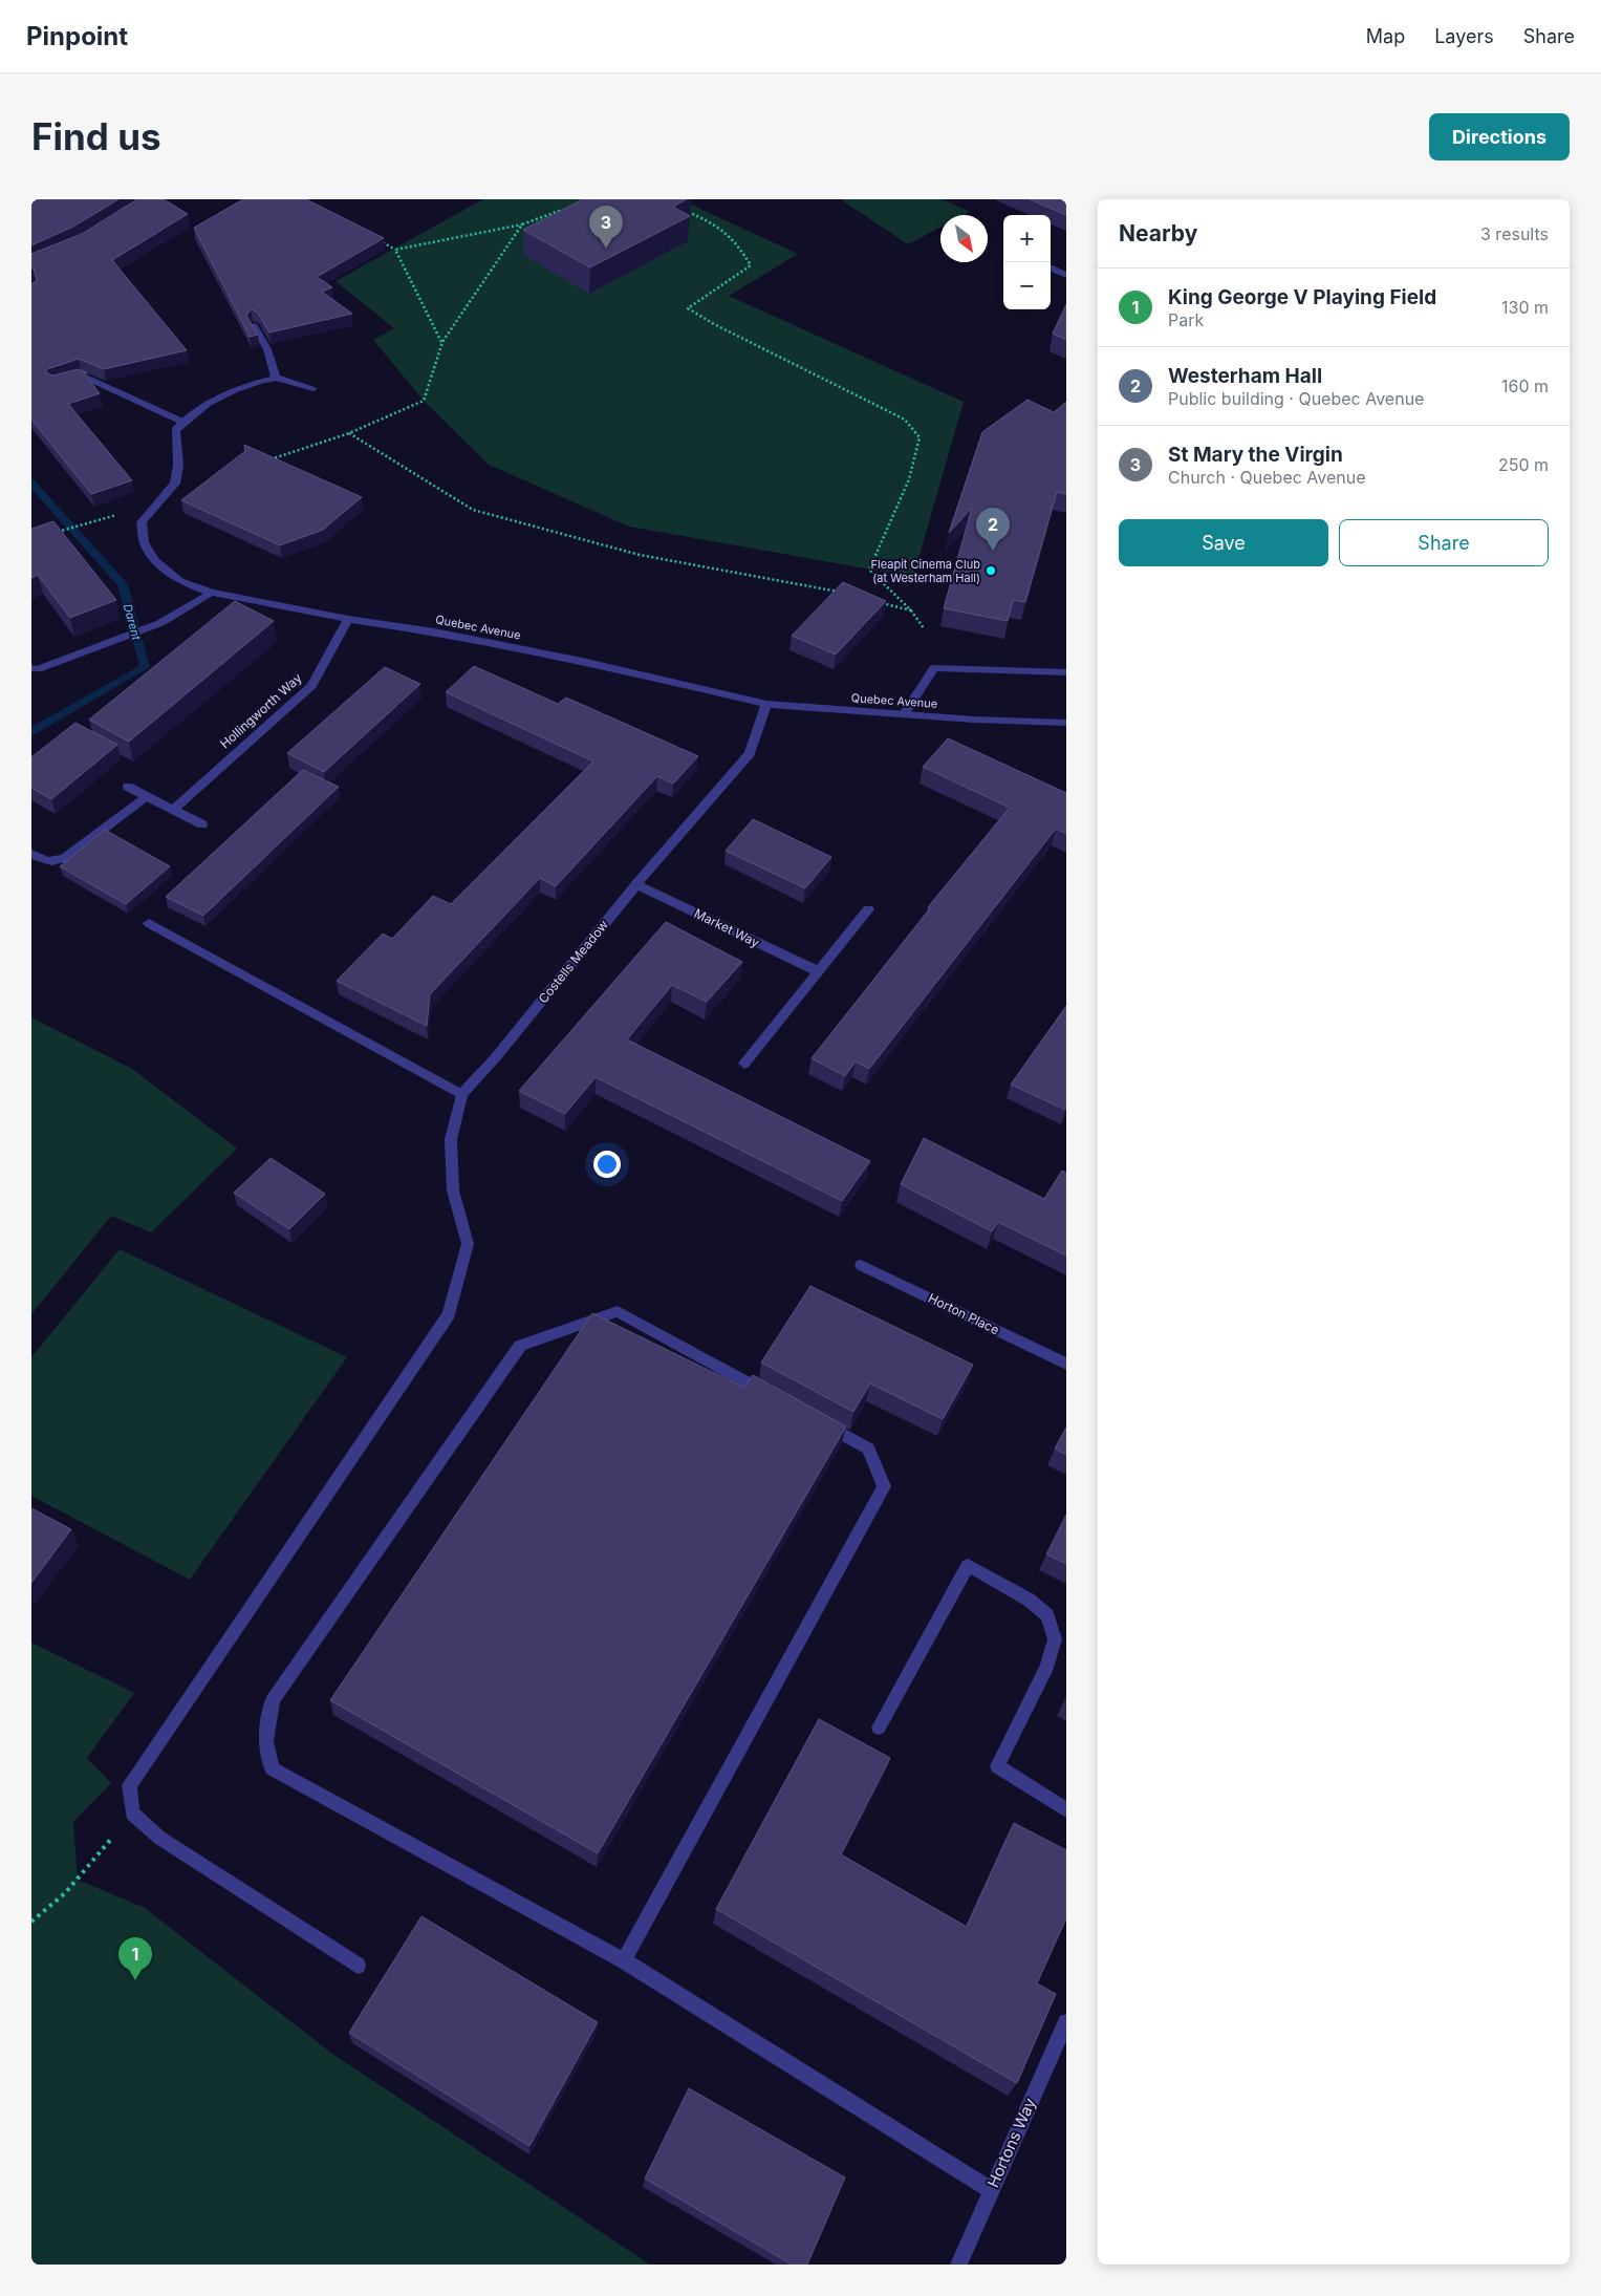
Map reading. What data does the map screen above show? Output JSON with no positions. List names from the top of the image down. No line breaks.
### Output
{"streets":{"street":["Quebec Avenue","Hollingworth Way","Market Way","Costells Meadow","Horton Place","Hortons Way"]},"crossings":[["Quebec Avenue","Hollingworth Way"],["Quebec Avenue","Costells Meadow"],["Market Way","Costells Meadow"]],"water":["Darent"],"places":["Fleapit Cinema Club (at Westerham Hall)"],"north":"bottom right","page":{"header":"Pinpoint","nav":["Map","Layers","Share"],"buttons":["Directions",["Save","Share"]],"title":"Find us","heading":["Nearby","3 results"],"pins":["3","2","1"],"map_buttons":["+","−"],"list":[{"mark":"1","name":"King George V Playing Field","note":"Park","value":"130 m"},{"mark":"2","name":"Westerham Hall","note":"Public building · Quebec Avenue","value":"160 m"},{"mark":"3","name":"St Mary the Virgin","note":"Church · Quebec Avenue","value":"250 m"}]}}
